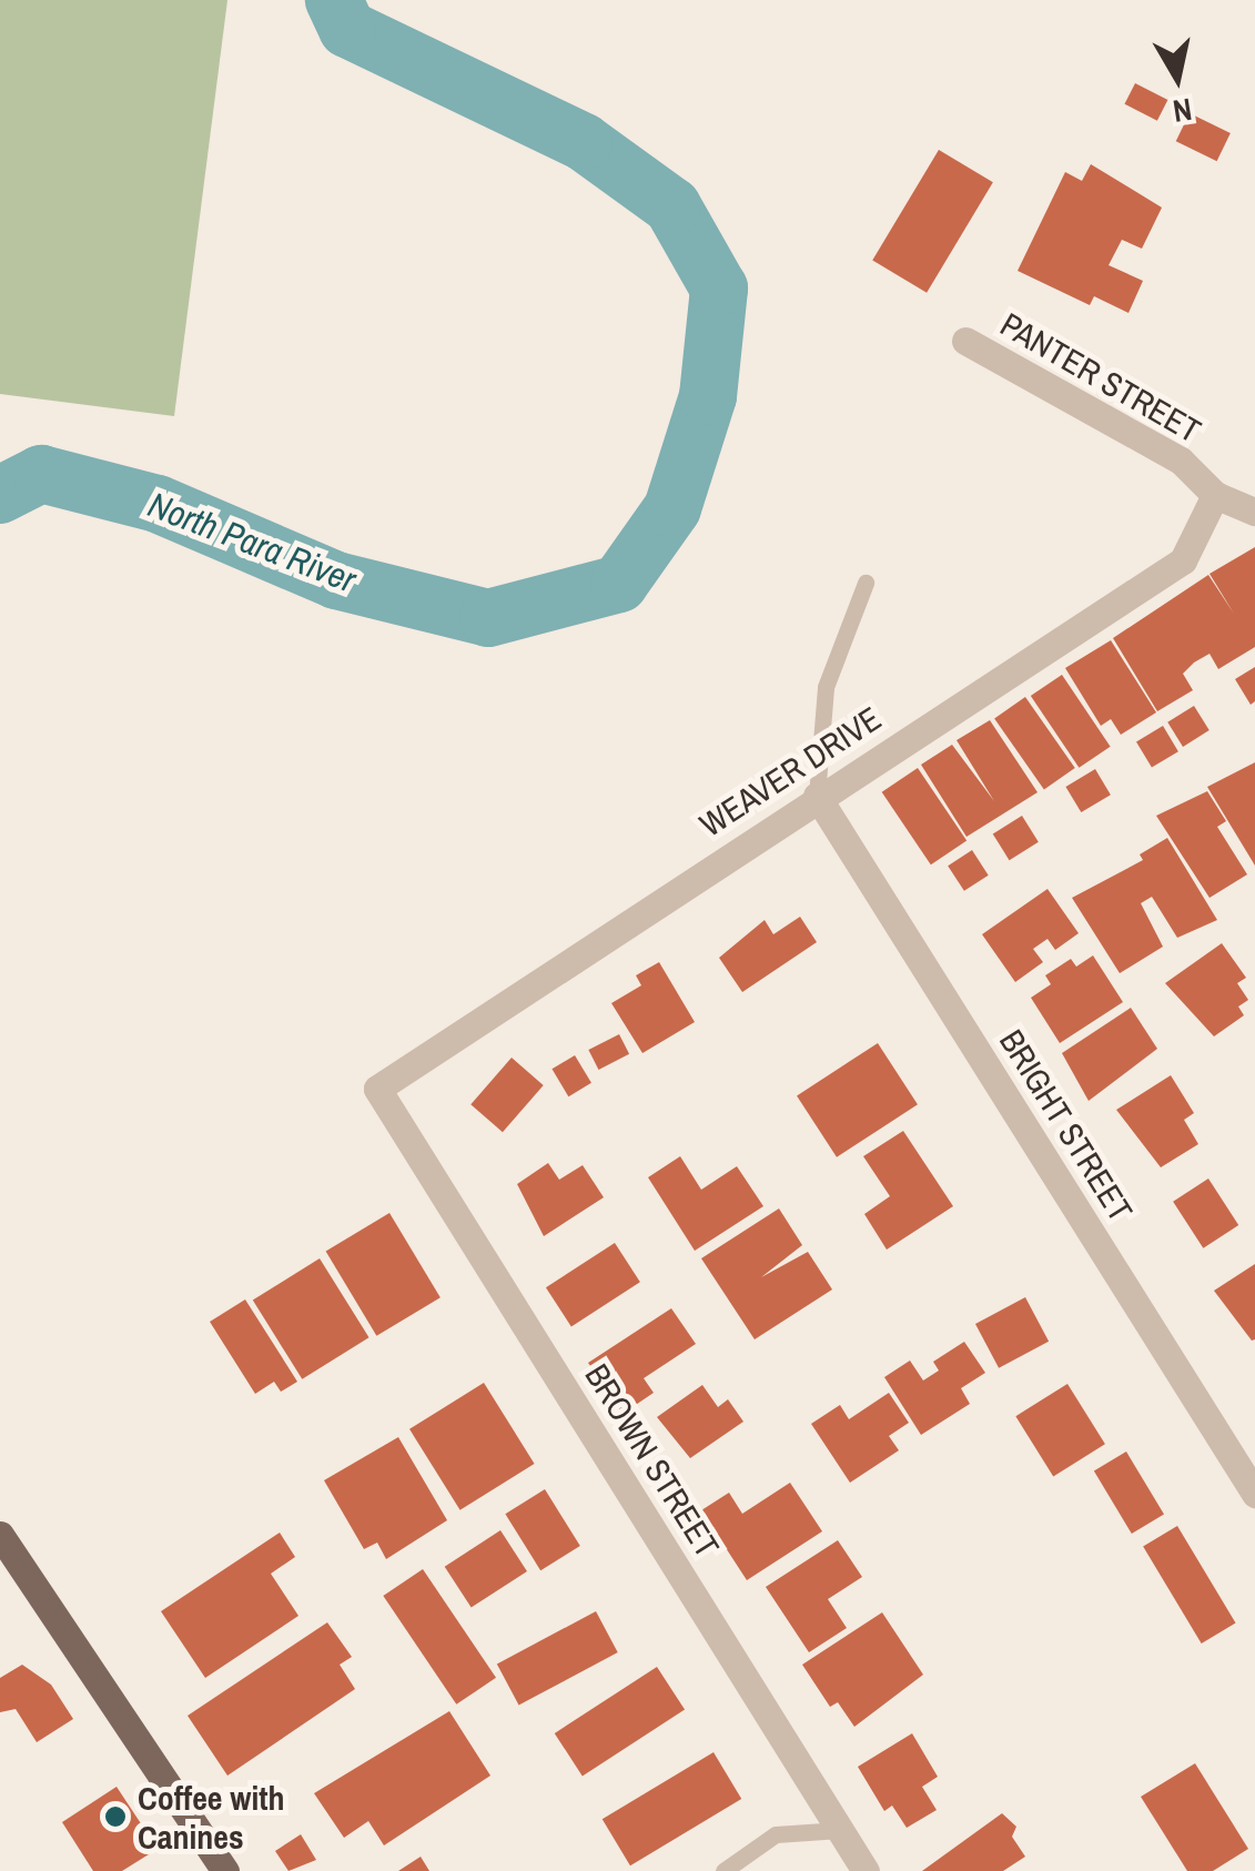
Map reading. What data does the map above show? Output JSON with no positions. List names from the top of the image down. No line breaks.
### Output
{"streets":{"street":["PANTER STREET","WEAVER DRIVE","BRIGHT STREET","BROWN STREET"]},"crossings":[["PANTER STREET","WEAVER DRIVE"],["WEAVER DRIVE","BRIGHT STREET"],["WEAVER DRIVE","BROWN STREET"]],"water":["North Para River"],"places":["Coffee with Canines"],"north":"bottom"}
